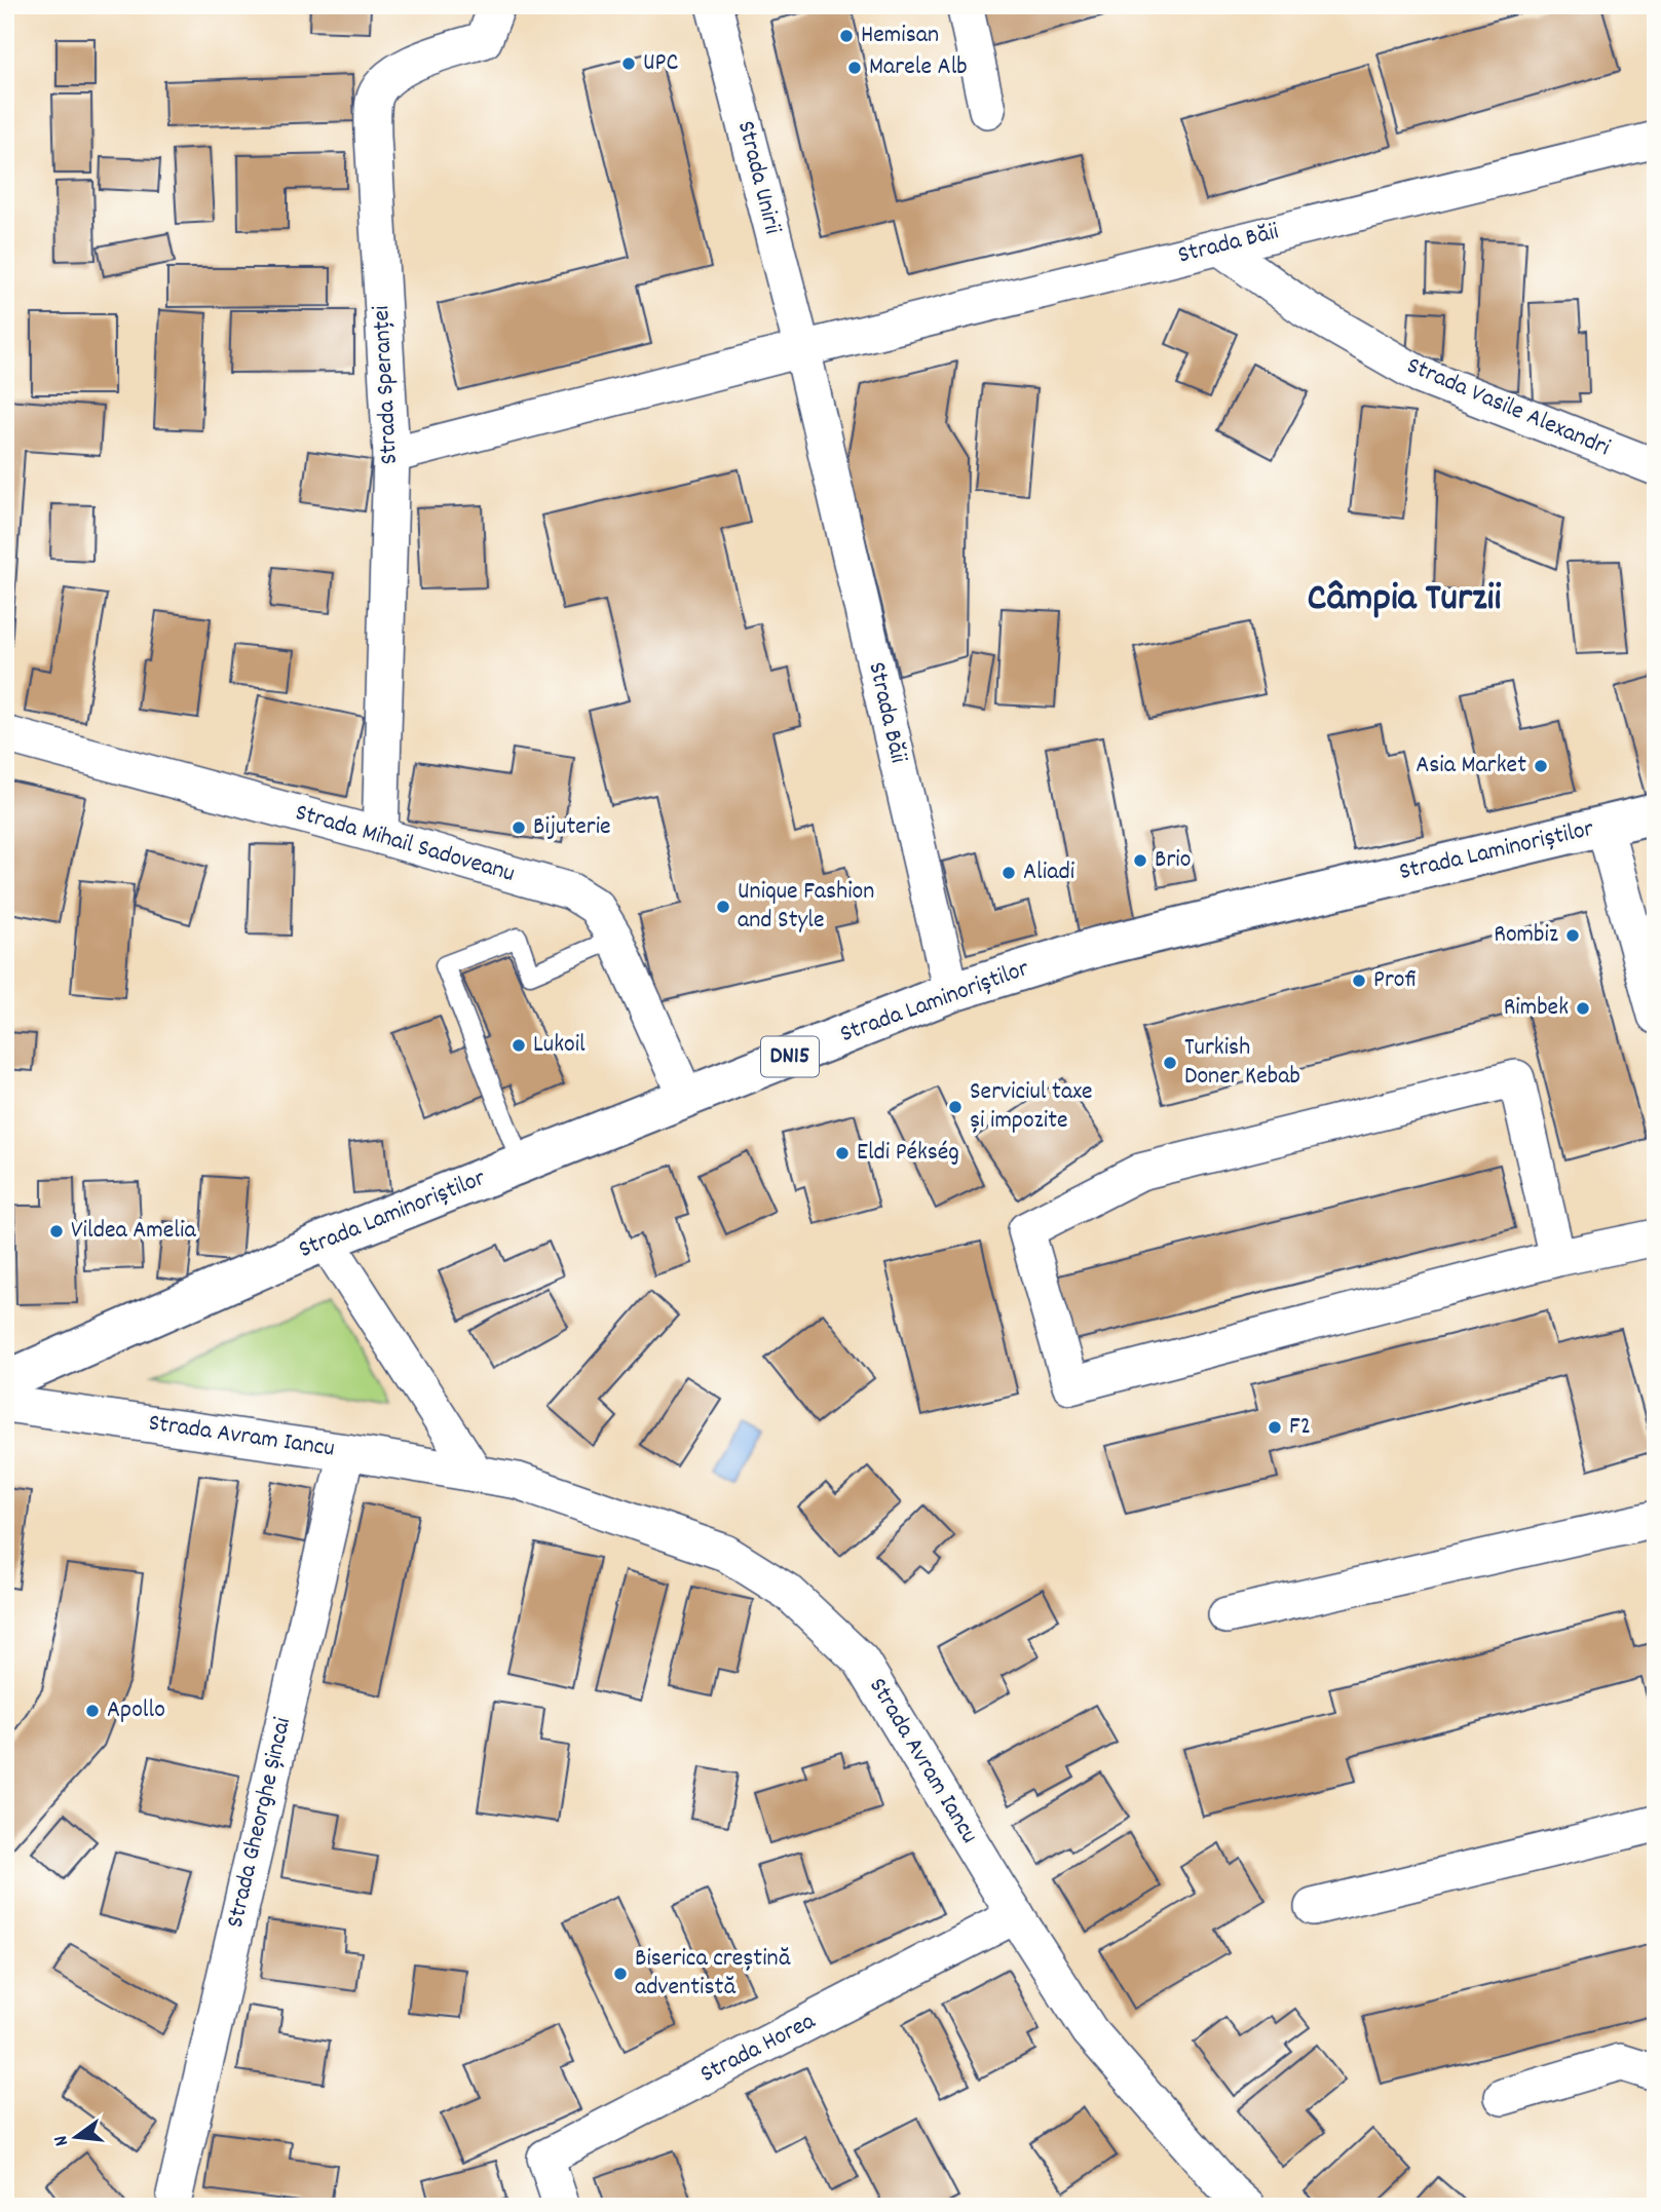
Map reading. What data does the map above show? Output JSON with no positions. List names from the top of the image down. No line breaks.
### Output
{"streets":{"main road":["Strada Laminoriștilor","DN15"],"street":["Strada Unirii","Strada Băii","Strada Speranței","Strada Vasile Alexandri","Strada Mihail Sadoveanu","Strada Avram Iancu","Strada Gheorghe Șincai","Strada Horea"]},"crossings":[["Strada Unirii","Strada Băii"],["Strada Băii","Strada Speranței"],["Strada Băii","Strada Vasile Alexandri"],["Strada Băii","Strada Laminoriștilor"],["Strada Speranței","Strada Mihail Sadoveanu"],["Strada Mihail Sadoveanu","Strada Laminoriștilor"],["Strada Avram Iancu","Strada Gheorghe Șincai"],["Strada Avram Iancu","Strada Horea"]],"districts":["Câmpia Turzii"],"places":["Hemisan","UPC","Marele Alb","Asia Market","Bijuterie","Brio","Aliadi","Unique Fashion and Style","Rombiz","Profi","Rimbek","Lukoil","Turkish Doner Kebab","Serviciul taxe și impozite","Eldi Pékség","Vildea Amelia","F2","Apollo","Biserica creștină adventistă"],"north":"left"}
